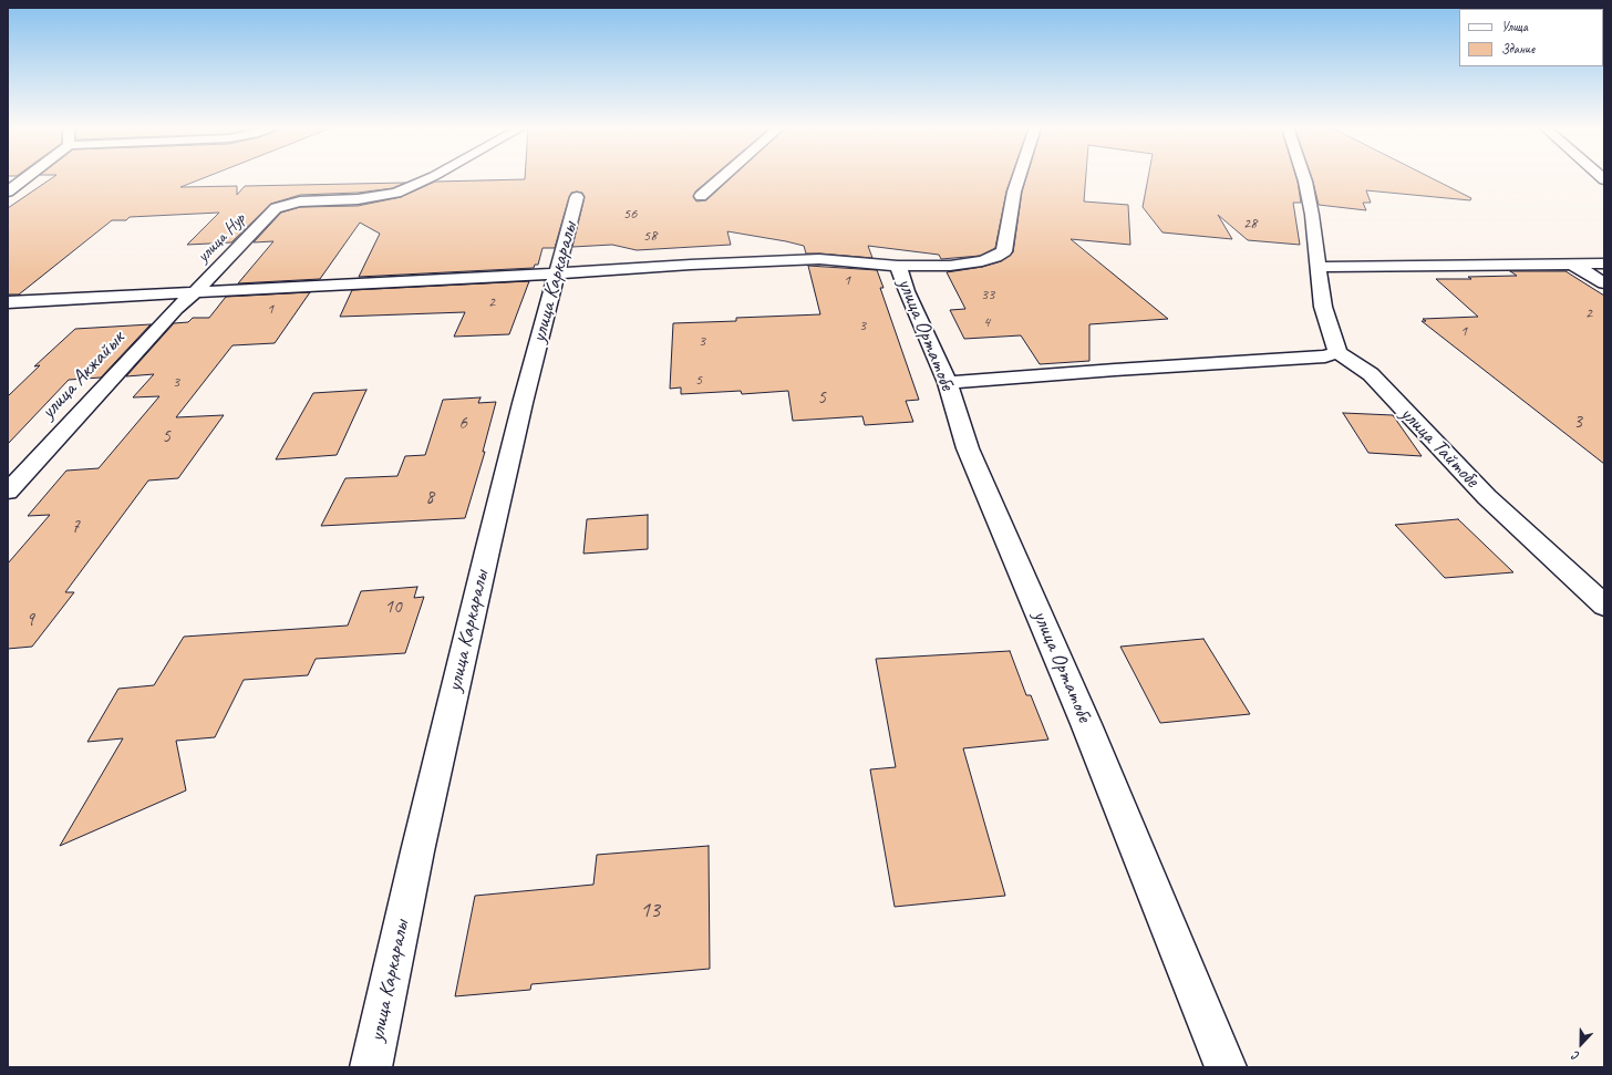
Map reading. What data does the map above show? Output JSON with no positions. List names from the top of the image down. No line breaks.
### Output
{"streets":{"street":["улица Нур","улица Каркаралы","улица Ортатобе","улица Акжайык","улица Тайтобе"]},"crossings":[["улица Нур","улица Акжайык"]],"house_numbers":["56","28","58","1","33","2","1","2","4","3","1","3","5","3","5","3","6","5","8","7","10","9","13"],"legend":["Улица","Здание"],"north":"bottom"}
